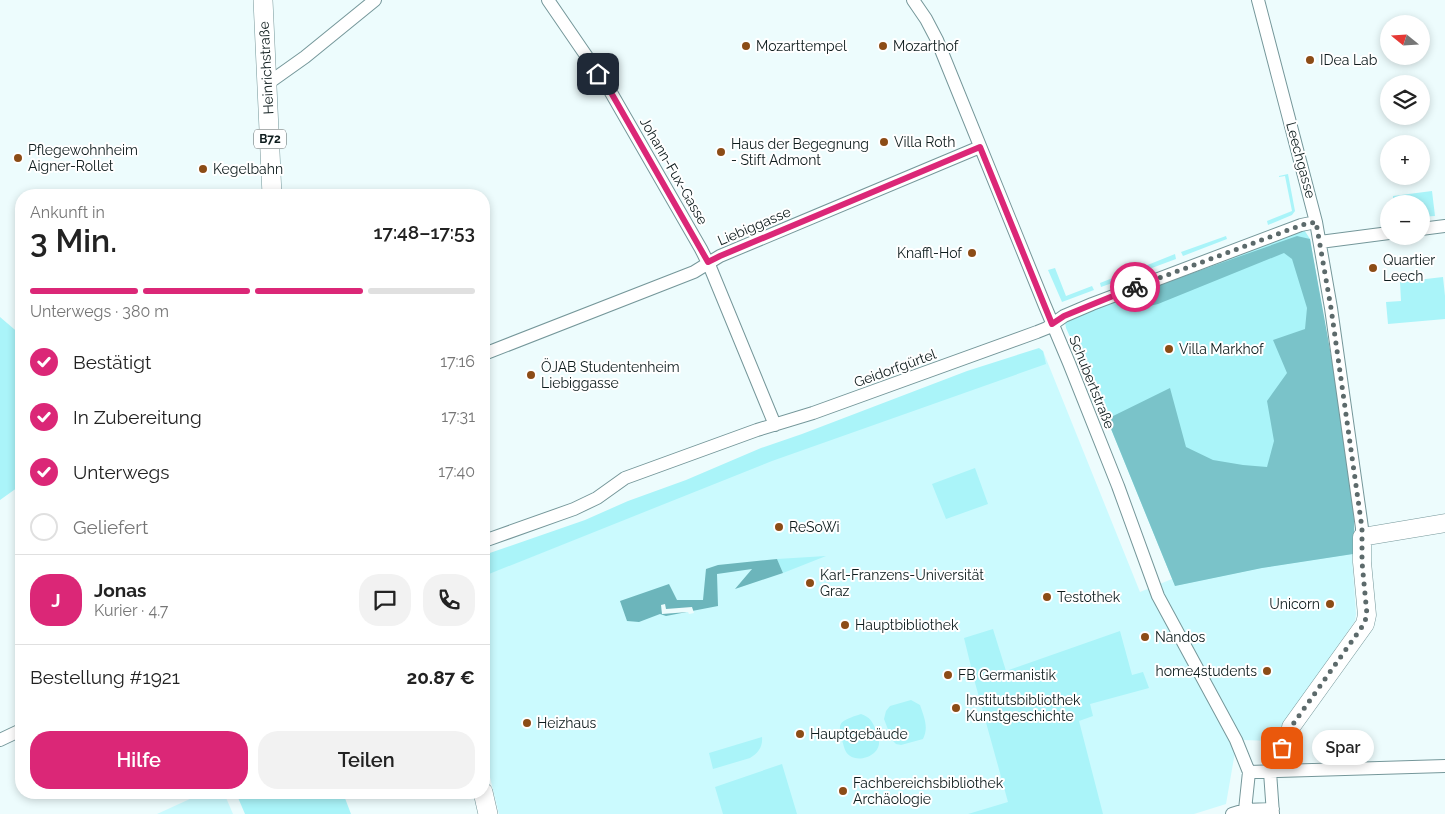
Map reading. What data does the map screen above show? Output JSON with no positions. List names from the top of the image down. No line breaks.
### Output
{"streets":{"main road":["Heinrichstraße","B72"],"street":["Leechgasse","Johann-Fux-Gasse","Liebiggasse","Geidorfgürtel","Schubertstraße"]},"crossings":[["Leechgasse","Geidorfgürtel"],["Johann-Fux-Gasse","Liebiggasse"],["Johann-Fux-Gasse","Geidorfgürtel"],["Liebiggasse","Schubertstraße"],["Geidorfgürtel","Schubertstraße"]],"places":["Mozarttempel","Mozarthof","IDea Lab","Villa Roth","Haus der Begegnung - Stift Admont","Pflegewohnheim Aigner-Rollet","Kegelbahn","Knaffl-Hof","Quartier Leech","Villa Markhof","ÖJAB Studentenheim Liebiggasse","ReSoWi","Karl-Franzens-Universität Graz","Testothek","Unicorn","Hauptbibliothek","Nandos","home4students","FB Germanistik","Institutsbibliothek Kunstgeschichte","Heizhaus","Hauptgebäude","Spar","Fachbereichsbibliothek Archäologie"],"north":"left","page":{"map_buttons":["+","−"],"heading":["3 Min.","Ankunft in","17:48–17:53"],"panel":["Jonas","Kurier · 4.7","Bestellung #1921","20.87 €"],"bar":"Unterwegs · 380 m","list":[["Bestätigt","17:16"],["In Zubereitung","17:31"],["Unterwegs","17:40"],"Geliefert"],"round":"J","buttons":["Hilfe","Teilen"],"bubble":"Spar"}}
